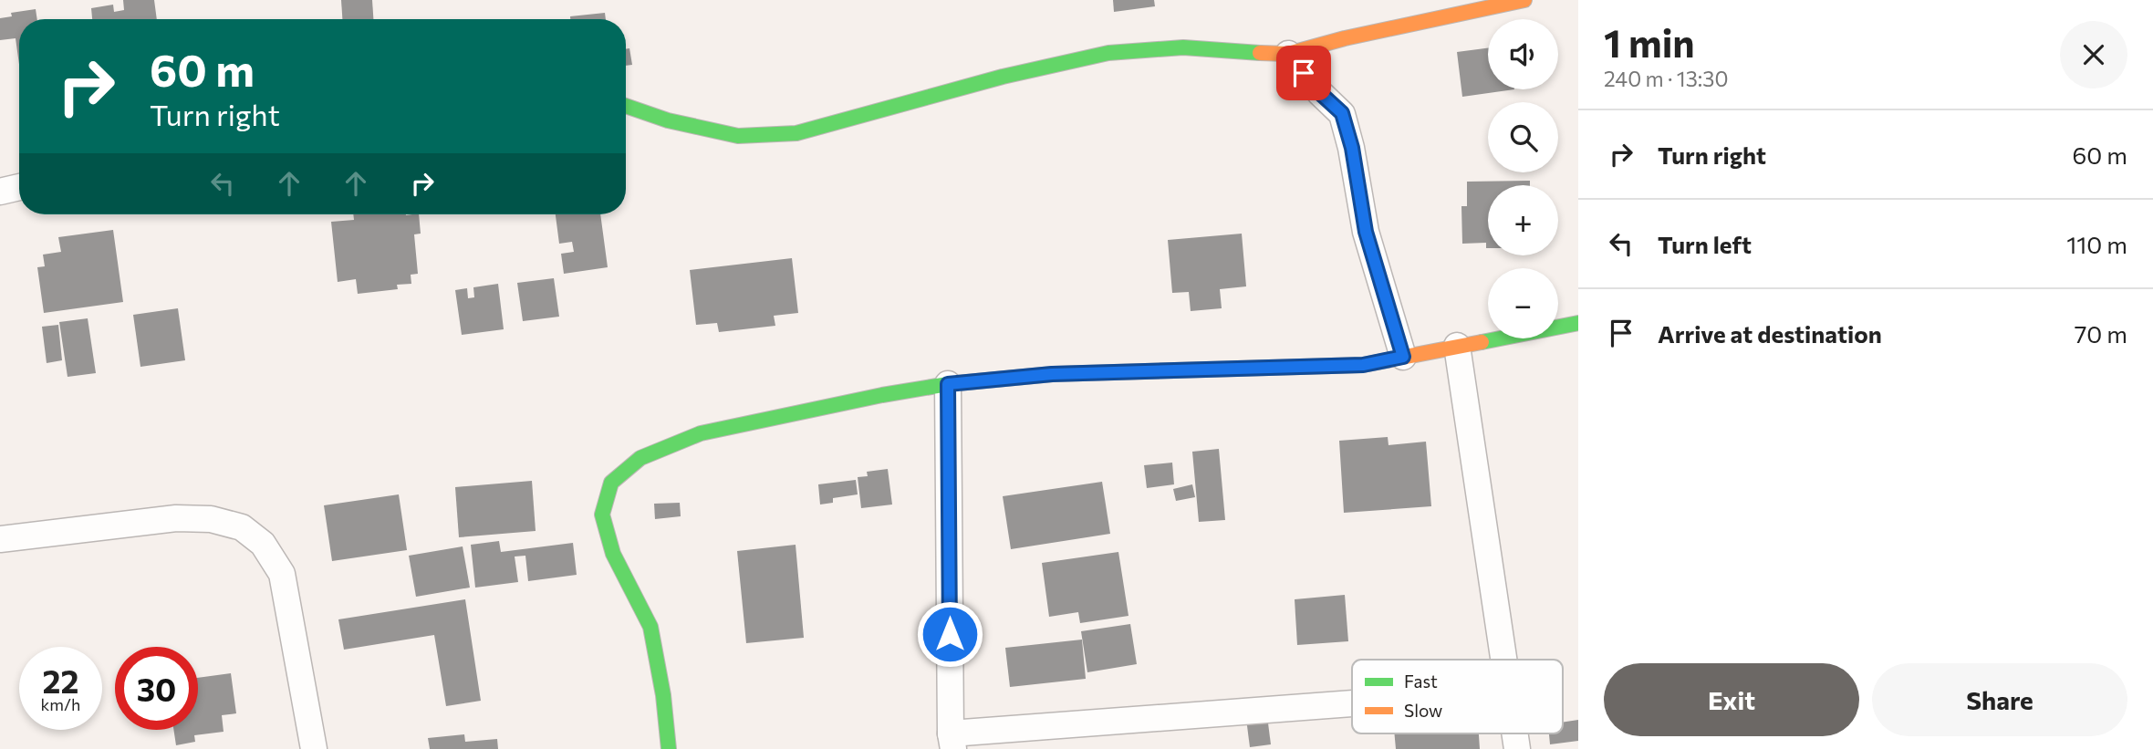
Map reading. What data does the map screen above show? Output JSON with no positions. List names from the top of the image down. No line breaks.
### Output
{"legend":["Fast","Slow"],"page":{"heading":["1 min","240 m · 13:30"],"map_buttons":["+","−"],"turn":["60 m","Turn right"],"list":[{"name":"Turn right","value":"60 m"},{"name":"Turn left","value":"110 m"},{"name":"Arrive at destination","value":"70 m"}],"speed":"22 km/h","limit":"30","buttons":["Exit","Share"]}}
